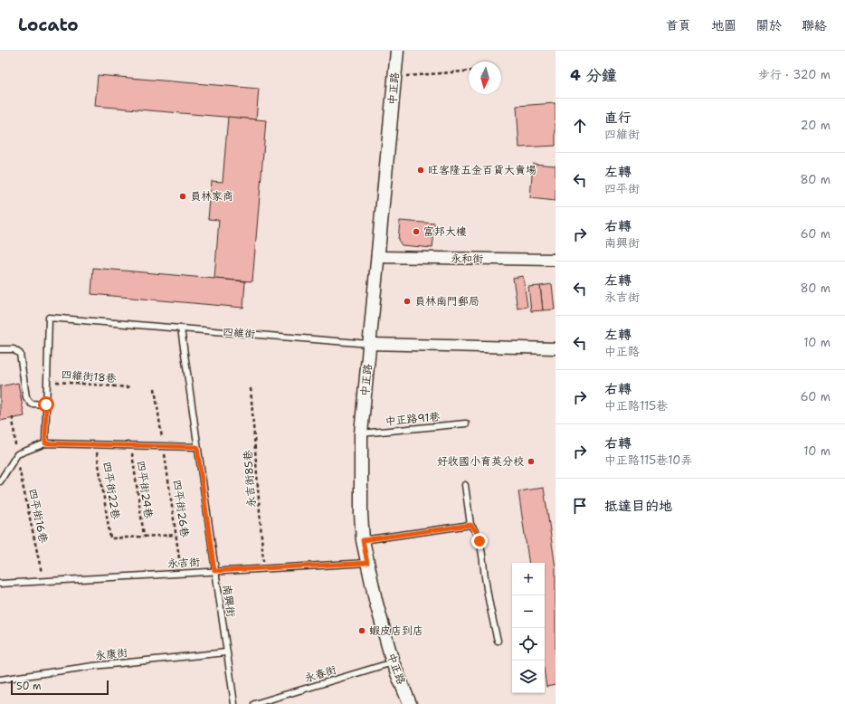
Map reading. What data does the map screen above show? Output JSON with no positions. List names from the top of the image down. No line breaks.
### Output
{"streets":{"street":["中正路","永和街","四維街"],"lane":["中正路91巷","永吉街","南興街","永康街","永春街"],"path":["四維街18巷","永吉街85巷","四平街24巷","四平街22巷","四平街26巷","四平街16巷"]},"crossings":[["中正路","永和街"],["中正路","四維街"],["中正路","中正路91巷"],["中正路","永吉街"],["中正路","永春街"],["四維街","四維街18巷"],["四維街","南興街"],["永吉街85巷","永吉街"],["四平街24巷","四平街22巷"],["四平街26巷","永吉街"],["四平街16巷","永吉街"],["永吉街","南興街"],["南興街","永康街"]],"places":["旺客隆五金百貨大賣場","員林家商","富邦大樓","員林南門郵局","好收國小育英分校","蝦皮店到店"],"scale_bar":"50 m","north":"bottom","page":{"header":"Locato","nav":["首頁","地圖","關於","聯絡"],"heading":["4 分鐘","步行 · 320 m"],"list":[["直行","四維街","20 m"],["左轉","四平街","80 m"],["右轉","南興街","60 m"],["左轉","永吉街","80 m"],["左轉","中正路","10 m"],["右轉","中正路115巷","60 m"],["右轉","中正路115巷10弄","10 m"],"抵達目的地"],"map_buttons":["+","−"],"scale":"50 m"}}
